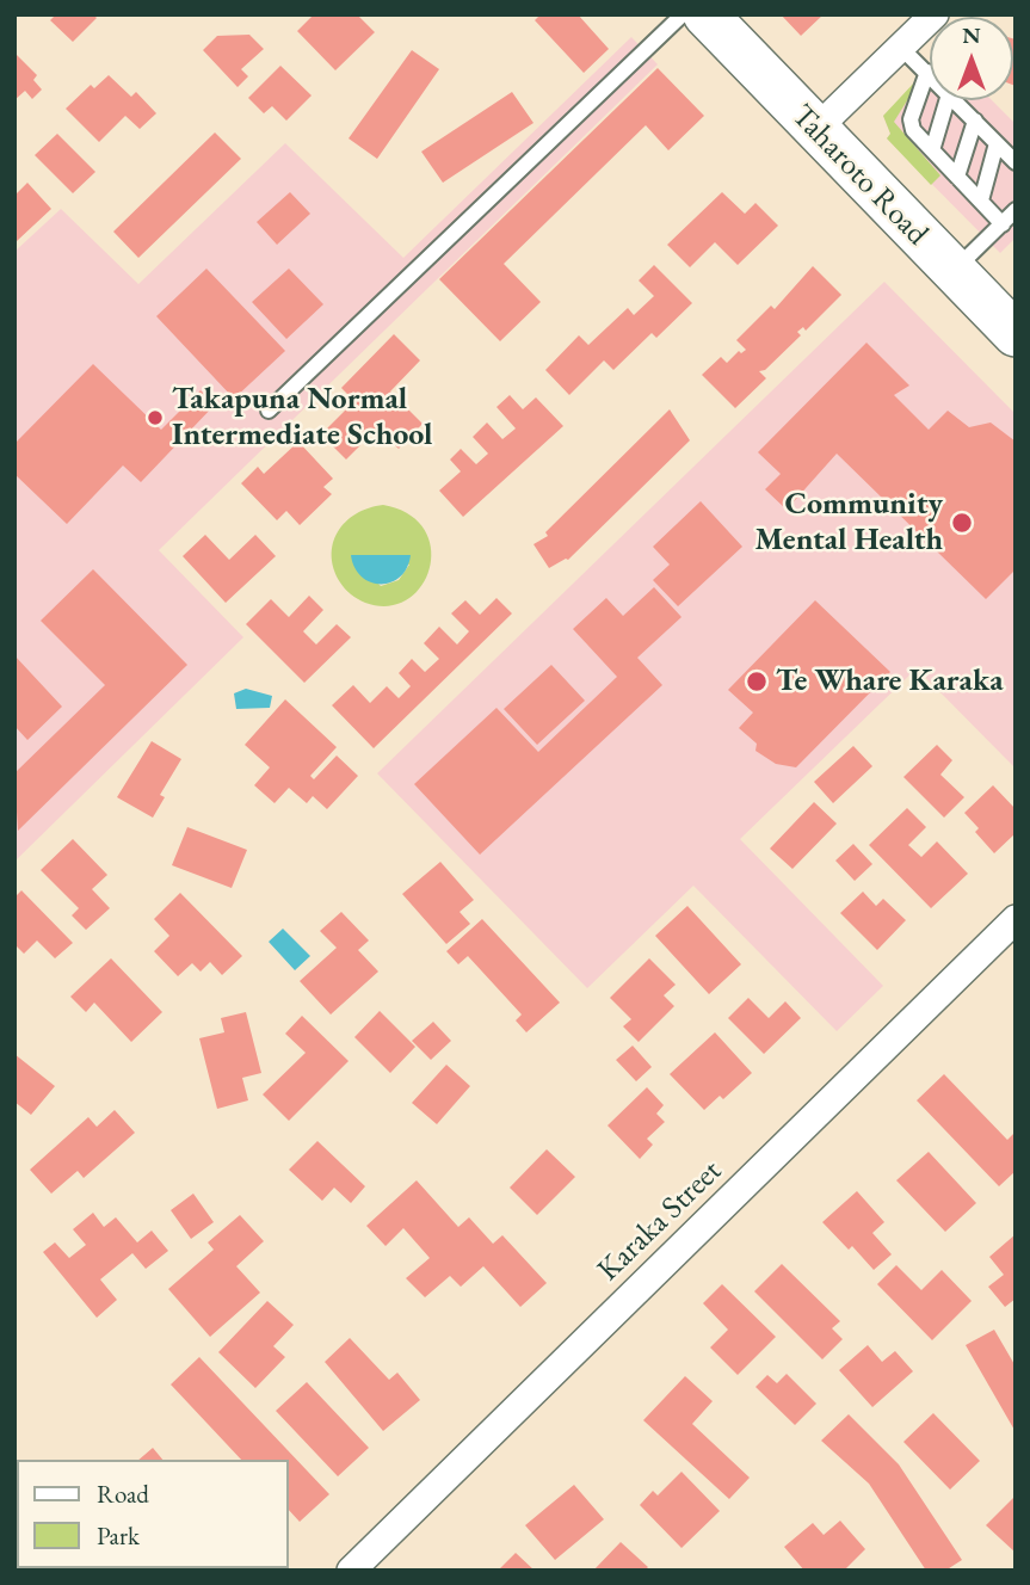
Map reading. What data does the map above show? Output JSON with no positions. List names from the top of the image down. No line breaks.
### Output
{"streets":{"main road":["Taharoto Road"],"street":["Karaka Street"]},"places":["Takapuna Normal Intermediate School","Community Mental Health","Te Whare Karaka"],"legend":["Road","Park"],"north":"top"}
